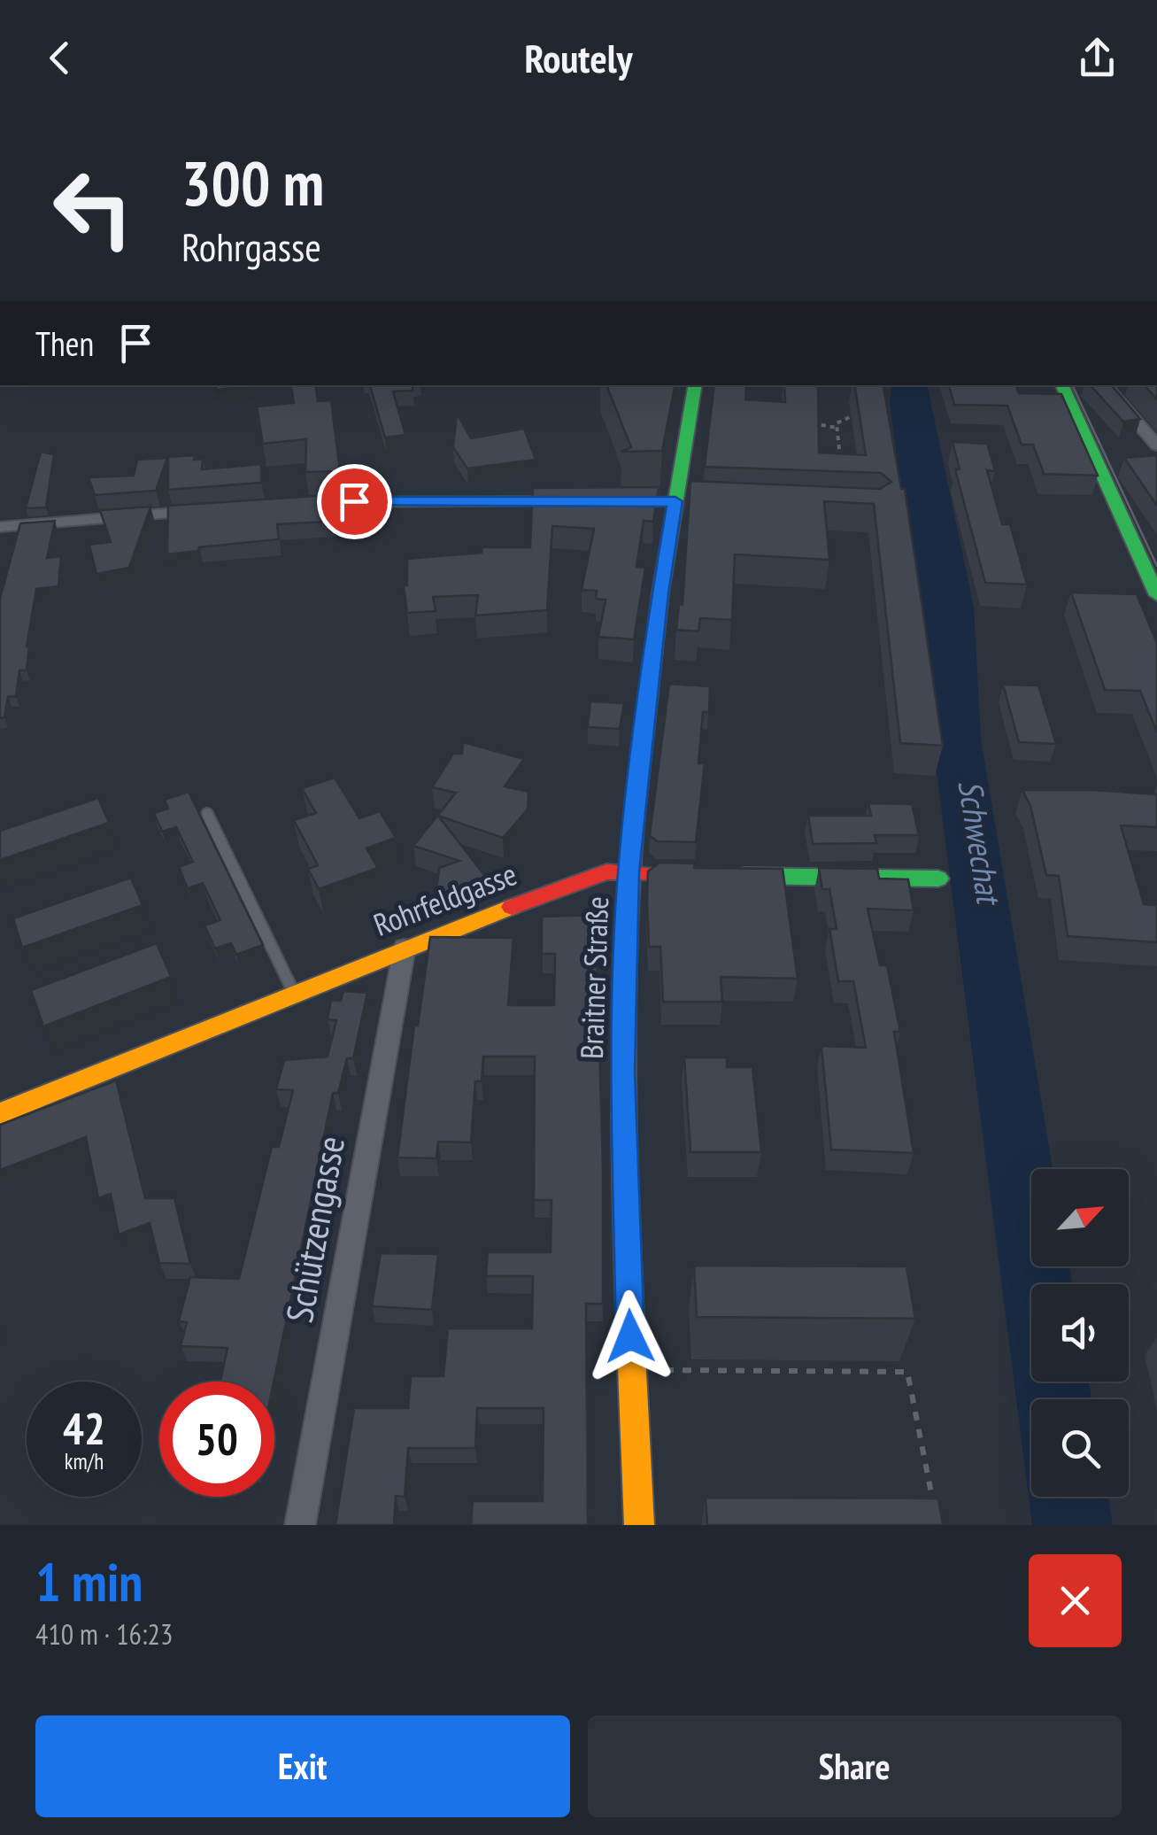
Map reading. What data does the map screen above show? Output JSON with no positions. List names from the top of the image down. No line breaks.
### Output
{"streets":{"main road":["Rohrfeldgasse","Braitner Straße"],"street":["Schützengasse"]},"crossings":[["Rohrfeldgasse","Braitner Straße"],["Rohrfeldgasse","Schützengasse"]],"water":["Schwechat"],"north":"top right","page":{"header":"Routely","turn":["300 m","Rohrgasse"],"then":"Then","speed":"42 km/h","limit":"50","heading":["1 min","410 m · 16:23"],"buttons":["Exit","Share"]}}
